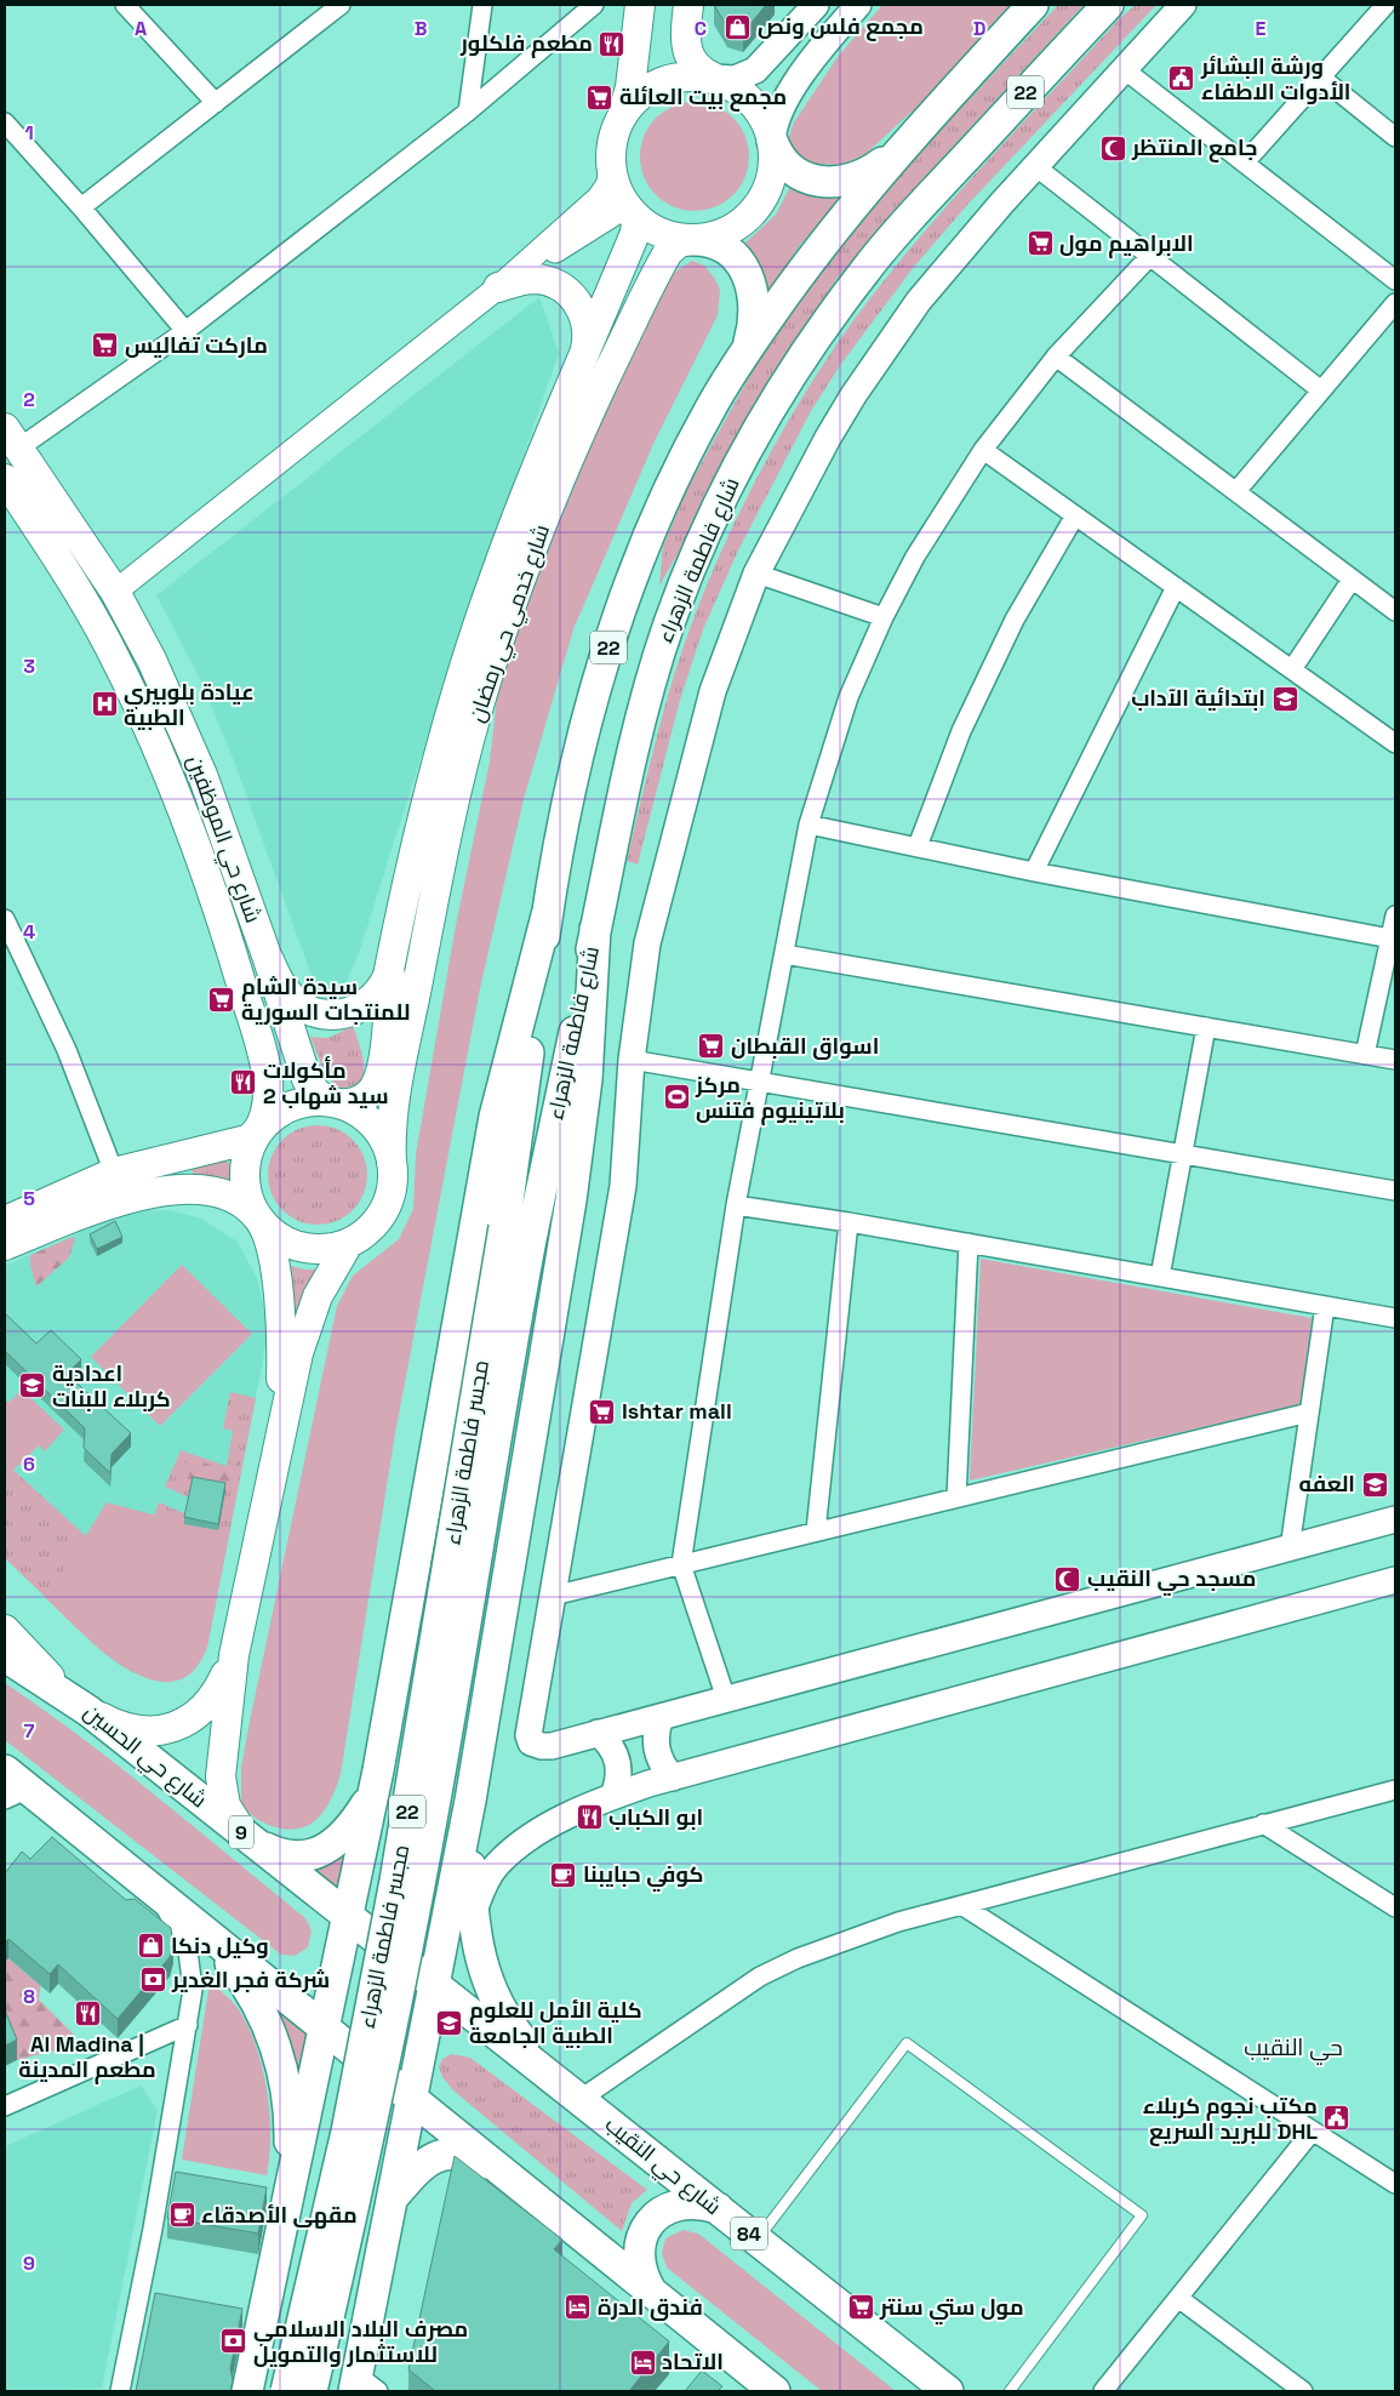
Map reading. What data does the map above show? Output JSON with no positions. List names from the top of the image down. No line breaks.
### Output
{"streets":{"highway":["22","شارع فاطمة الزهراء","مجسر فاطمة الزهراء","شارع حي الحسين","9","شارع حي النقيب","84"],"main road":["شارع خدمي حي رمضان","شارع حي الموظفين"]},"crossings":[["شارع فاطمة الزهراء","مجسر فاطمة الزهراء"],["شارع خدمي حي رمضان","شارع حي الموظفين"],["شارع حي الحسين","9"],["شارع حي الحسين","شارع حي النقيب"]],"districts":["حي النقيب"],"places":{"shop":["مجمع فلس ونص","وكيل دنكا"],"restaurant":["مطعم فلكلور","مأكولات سيد شهاب 2","ابو الكباب","Al Madina | مطعم المدينة"],"public building":["ورشة البشائر الأدوات الاطفاء","مكتب نجوم كربلاء للبريد السريع DHL"],"supermarket":["مجمع بيت العائلة","الابراهيم مول","ماركت تفاليس","سيدة الشام للمنتجات السورية","اسواق القبطان","Ishtar mall","مول ستي سنتر"],"mosque":["جامع المنتظر","مسجد حي النقيب"],"school or university":["ابتدائية الآداب","اعدادية كربلاء للبنات","العفه","كلية الأمل للعلوم الطبية الجامعة"],"hospital":["عيادة بلوبيري الطبية"],"sports":["مركز بلاتينيوم فتنس"],"cafe":["كوفي حبايبنا","مقهى الأصدقاء"],"bank":["شركة فجر الغدير","مصرف البلاد الاسلامي للاستثمار والتمويل"],"hotel":["فندق الدرة","الاتحاد"]},"grid":{"columns":["A","B","C","D","E"],"rows":["1","2","3","4","5","6","7","8","9"]}}
